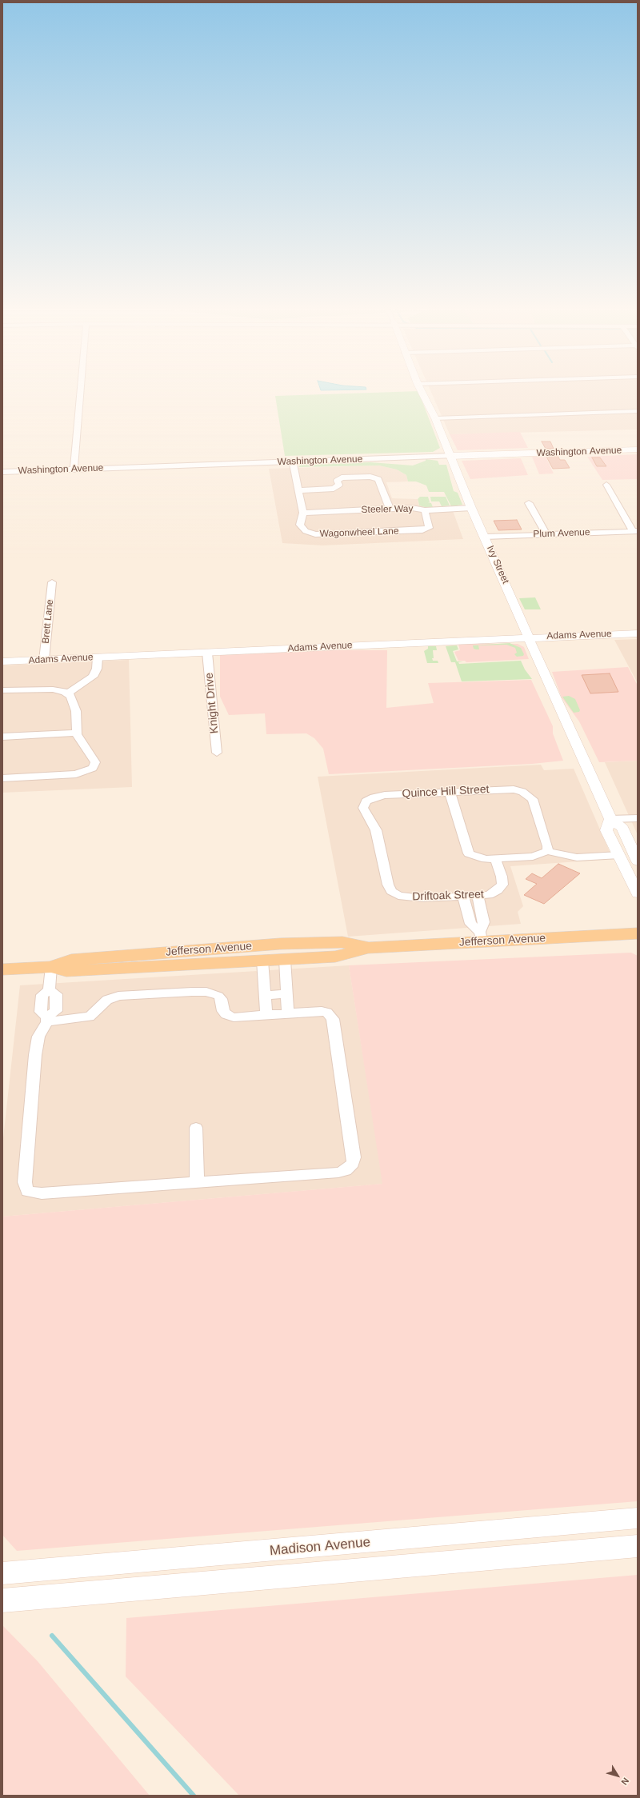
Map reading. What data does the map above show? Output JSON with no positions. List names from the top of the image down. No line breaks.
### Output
{"streets":{"main road":["Washington Avenue","Jefferson Avenue","Madison Avenue"],"street":["Steeler Way","Wagonwheel Lane","Plum Avenue","Ivy Street","Brett Lane","Adams Avenue","Knight Drive","Quince Hill Street","Driftoak Street"]},"crossings":[["Washington Avenue","Wagonwheel Lane"],["Washington Avenue","Ivy Street"],["Steeler Way","Wagonwheel Lane"],["Steeler Way","Ivy Street"],["Plum Avenue","Ivy Street"],["Ivy Street","Adams Avenue"],["Brett Lane","Adams Avenue"],["Adams Avenue","Knight Drive"],["Quince Hill Street","Driftoak Street"]],"north":"bottom right"}
